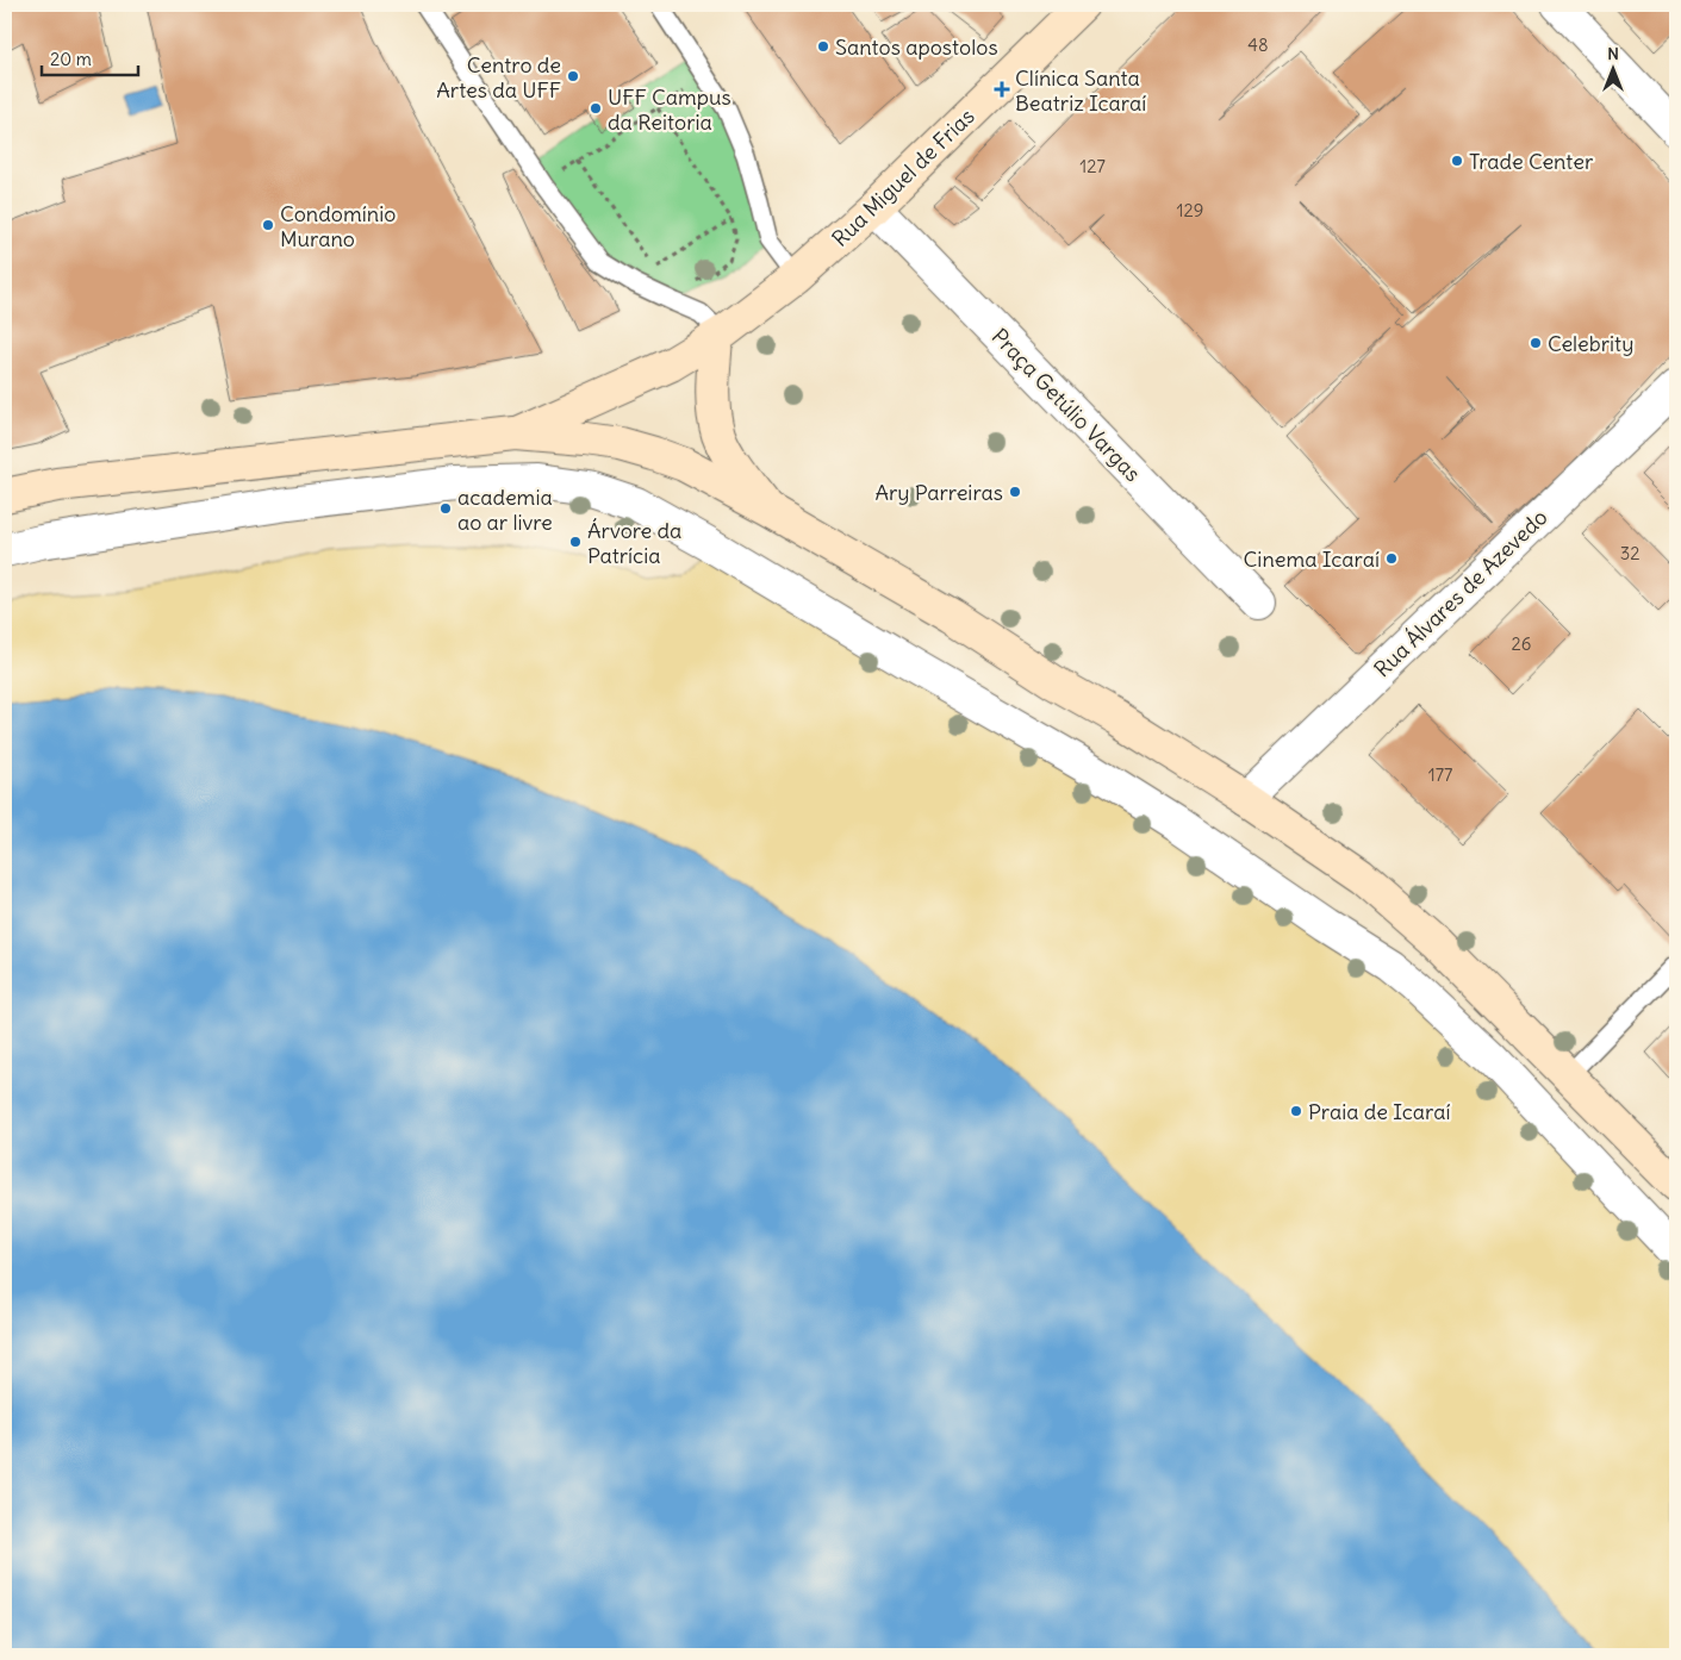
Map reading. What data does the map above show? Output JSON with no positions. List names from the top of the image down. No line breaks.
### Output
{"streets":{"main road":["Rua Miguel de Frias"],"street":["Praça Getúlio Vargas","Rua Álvares de Azevedo"]},"crossings":[["Rua Miguel de Frias","Praça Getúlio Vargas"]],"places":{"other":["Santos apostolos","Centro de Artes da UFF","UFF Campus da Reitoria","Trade Center","Condomínio Murano","Celebrity","Ary Parreiras","academia ao ar livre","Árvore da Patrícia","Cinema Icaraí","Praia de Icaraí"],"health":["Clínica Santa Beatriz Icaraí"]},"house_numbers":["48","127","129","32","26","177"],"scale_bar":"20 m","north":"top"}
